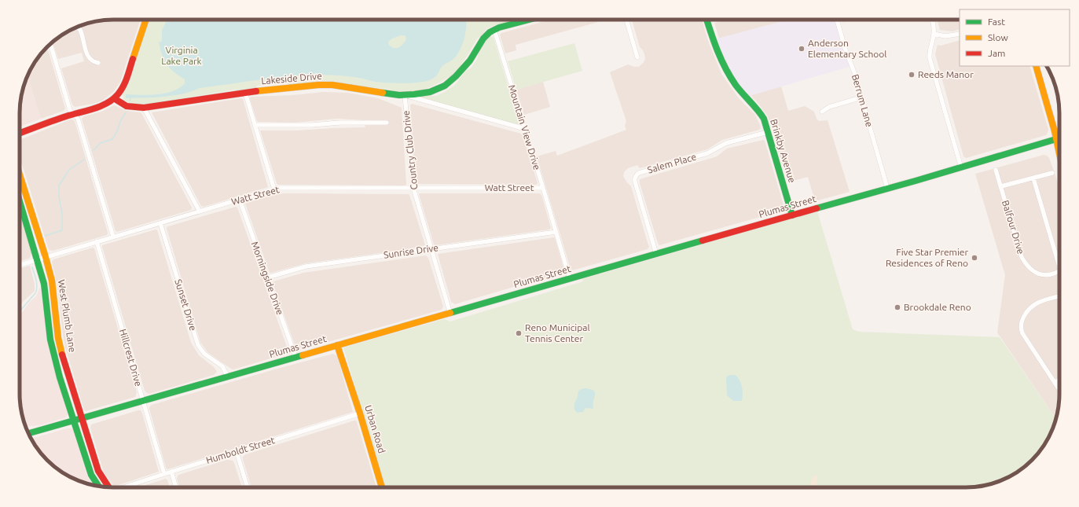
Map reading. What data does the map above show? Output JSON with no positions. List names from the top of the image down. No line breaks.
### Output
{"streets":{"main road":["Lakeside Drive","Brinkby Avenue","Plumas Street","West Plumb Lane","Urban Road"],"street":["Berrum Lane","Mountain View Drive","Country Club Drive","Salem Place","Watt Street","Balfour Drive","Sunrise Drive","Morningside Drive","Sunset Drive","Hillcrest Drive","Humboldt Street"]},"crossings":[["Lakeside Drive","Mountain View Drive"],["Lakeside Drive","Country Club Drive"],["Berrum Lane","Plumas Street"],["Mountain View Drive","Watt Street"],["Mountain View Drive","Plumas Street"],["Mountain View Drive","Sunrise Drive"],["Country Club Drive","Watt Street"],["Country Club Drive","Plumas Street"],["Country Club Drive","Sunrise Drive"],["Brinkby Avenue","Salem Place"],["Brinkby Avenue","Plumas Street"],["Salem Place","Plumas Street"],["Watt Street","Morningside Drive"],["Watt Street","Sunset Drive"],["Watt Street","West Plumb Lane"],["Watt Street","Hillcrest Drive"],["Plumas Street","Morningside Drive"],["Plumas Street","Sunset Drive"],["Plumas Street","West Plumb Lane"],["Plumas Street","Hillcrest Drive"],["Plumas Street","Urban Road"],["Sunrise Drive","Morningside Drive"],["Hillcrest Drive","Humboldt Street"],["Urban Road","Humboldt Street"]],"parks":["Virginia Lake Park"],"places":["Anderson Elementary School","Reeds Manor","Five Star Premier Residences of Reno","Brookdale Reno","Reno Municipal Tennis Center"],"legend":["Fast","Slow","Jam"]}
